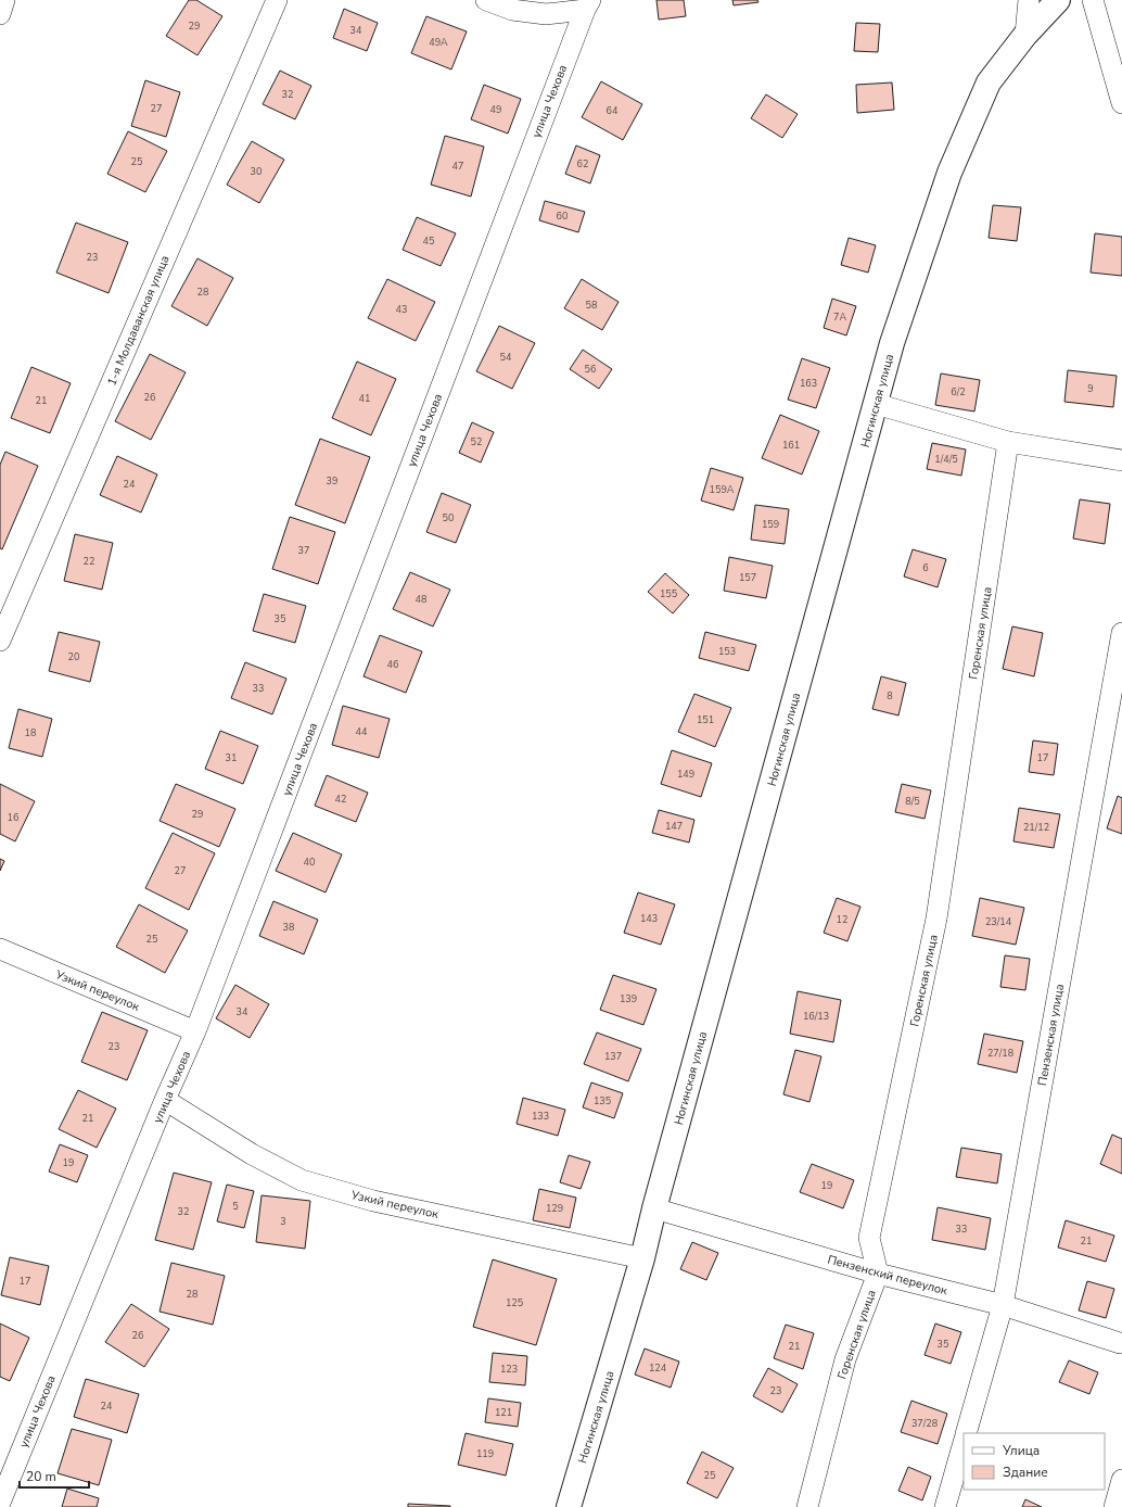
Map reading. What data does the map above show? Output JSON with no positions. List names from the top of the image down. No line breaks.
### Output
{"streets":{"main road":["Ногинская улица"],"street":["улица Чехова","1-я Молдаванская улица","Горенская улица","Узкий переулок","Пензенская улица","Пензенский переулок"]},"crossings":[["улица Чехова","Узкий переулок"],["Ногинская улица","Узкий переулок"],["Ногинская улица","Пензенский переулок"],["Горенская улица","Пензенский переулок"],["Пензенская улица","Пензенский переулок"]],"house_numbers":["29","34","49А","32","27","49","64","25","62","47","30","60","45","23","28","58","43","7А","54","56","163","9","6/2","26","41","21","52","161","1/4/5","39","24","159А","50","159","37","22","6","157","155","48","35","153","20","46","33","8","151","44","18","31","17","149","42","8/5","29","16","147","21/12","40","27","143","12","23/14","38","25","139","34","16/13","23","27/18","137","135","133","21","19","19","5","129","32","3","33","21","17","28","125","26","35","21","124","123","23","24","121","37/28","119","25"],"legend":["Улица","Здание"],"scale_bar":"20 m"}
